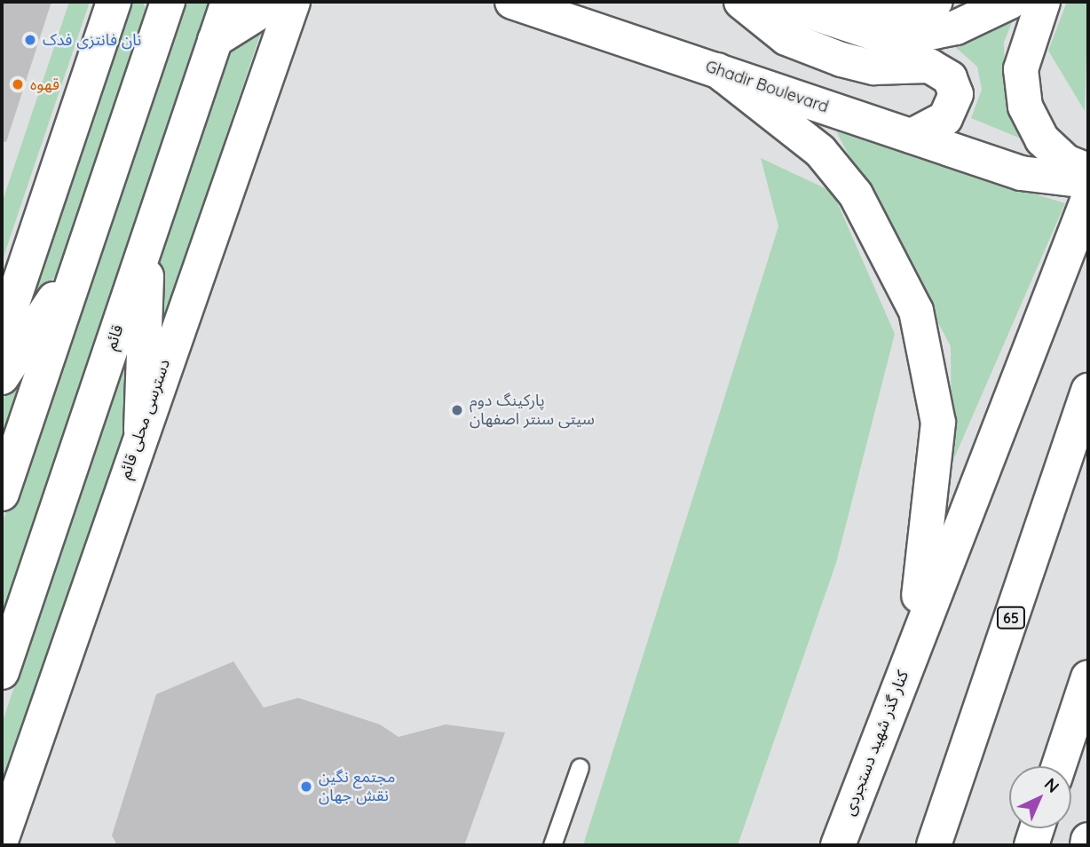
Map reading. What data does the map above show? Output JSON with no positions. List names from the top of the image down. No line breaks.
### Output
{"streets":{"main road":["Ghadir Boulevard","قائم","دسترسی محلی قائم","65","کنار گذر شهید دستجردی"]},"places":["نان فانتزی فدک","قهوه","پارکینگ دوم سیتی سنتر اصفهان","مجتمع نگین نقش جهان"],"north":"top right"}
